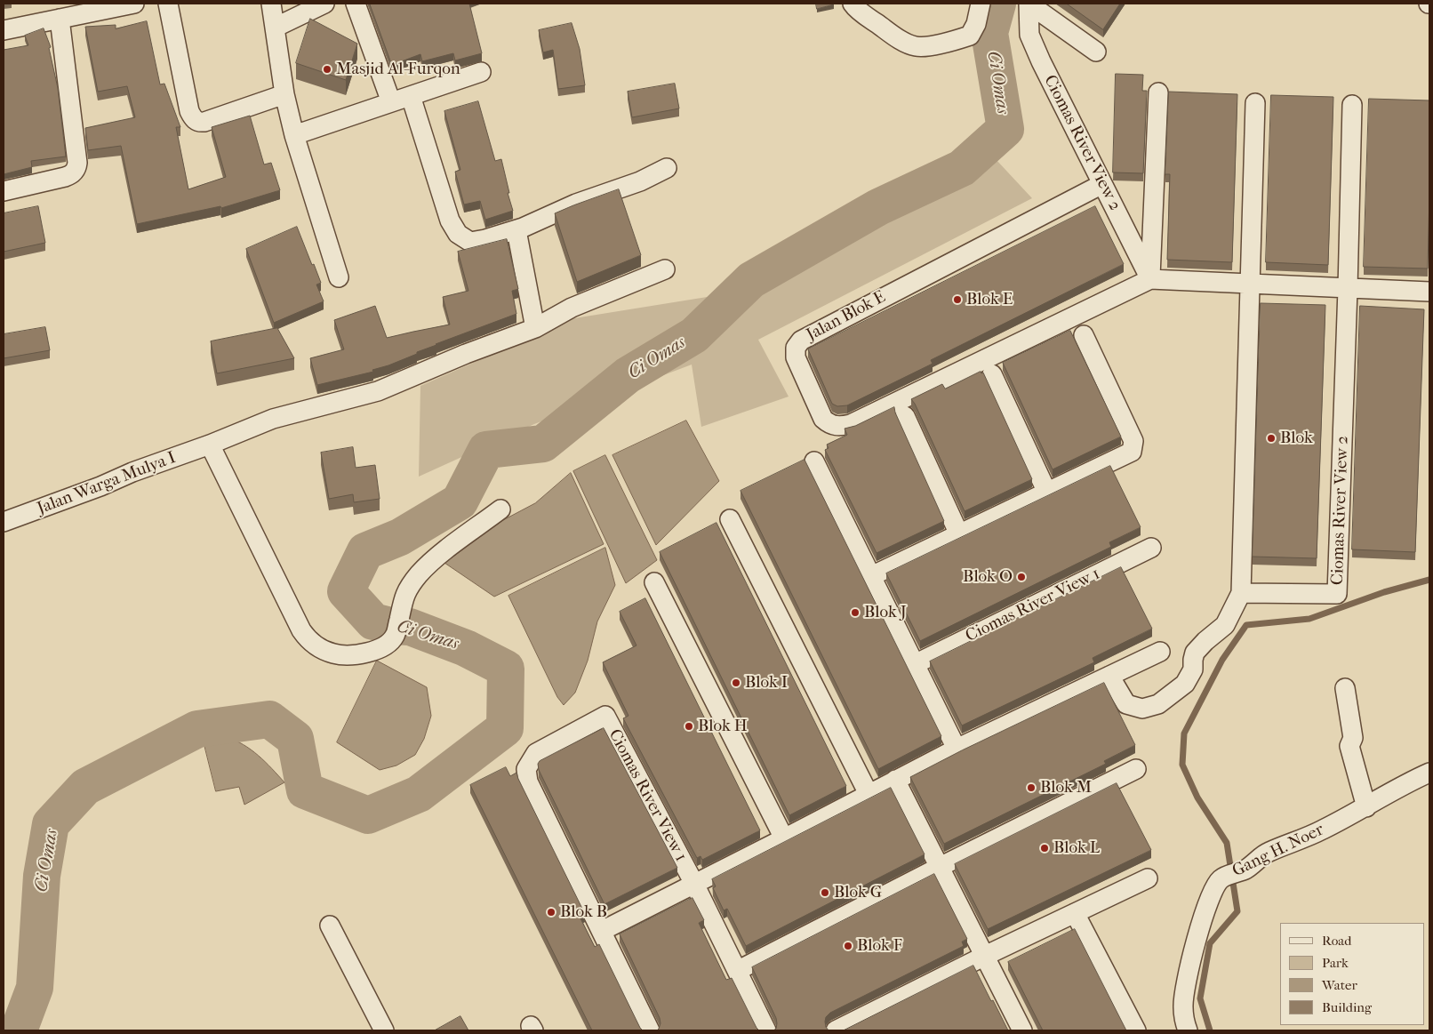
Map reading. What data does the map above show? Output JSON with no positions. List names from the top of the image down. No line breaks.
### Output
{"streets":{"street":["Ciomas River View 2","Jalan Blok E","Jalan Warga Mulya I","Ciomas River View 1","Gang H. Noer"]},"crossings":[["Ciomas River View 2","Jalan Blok E"]],"water":["Ci Omas"],"places":["Masjid Al-Furqon","Blok E","Blok","Blok O","Blok J","Blok I","Blok H","Blok M","Blok L","Blok G","Blok B","Blok F"],"legend":["Road","Park","Water","Building"]}
